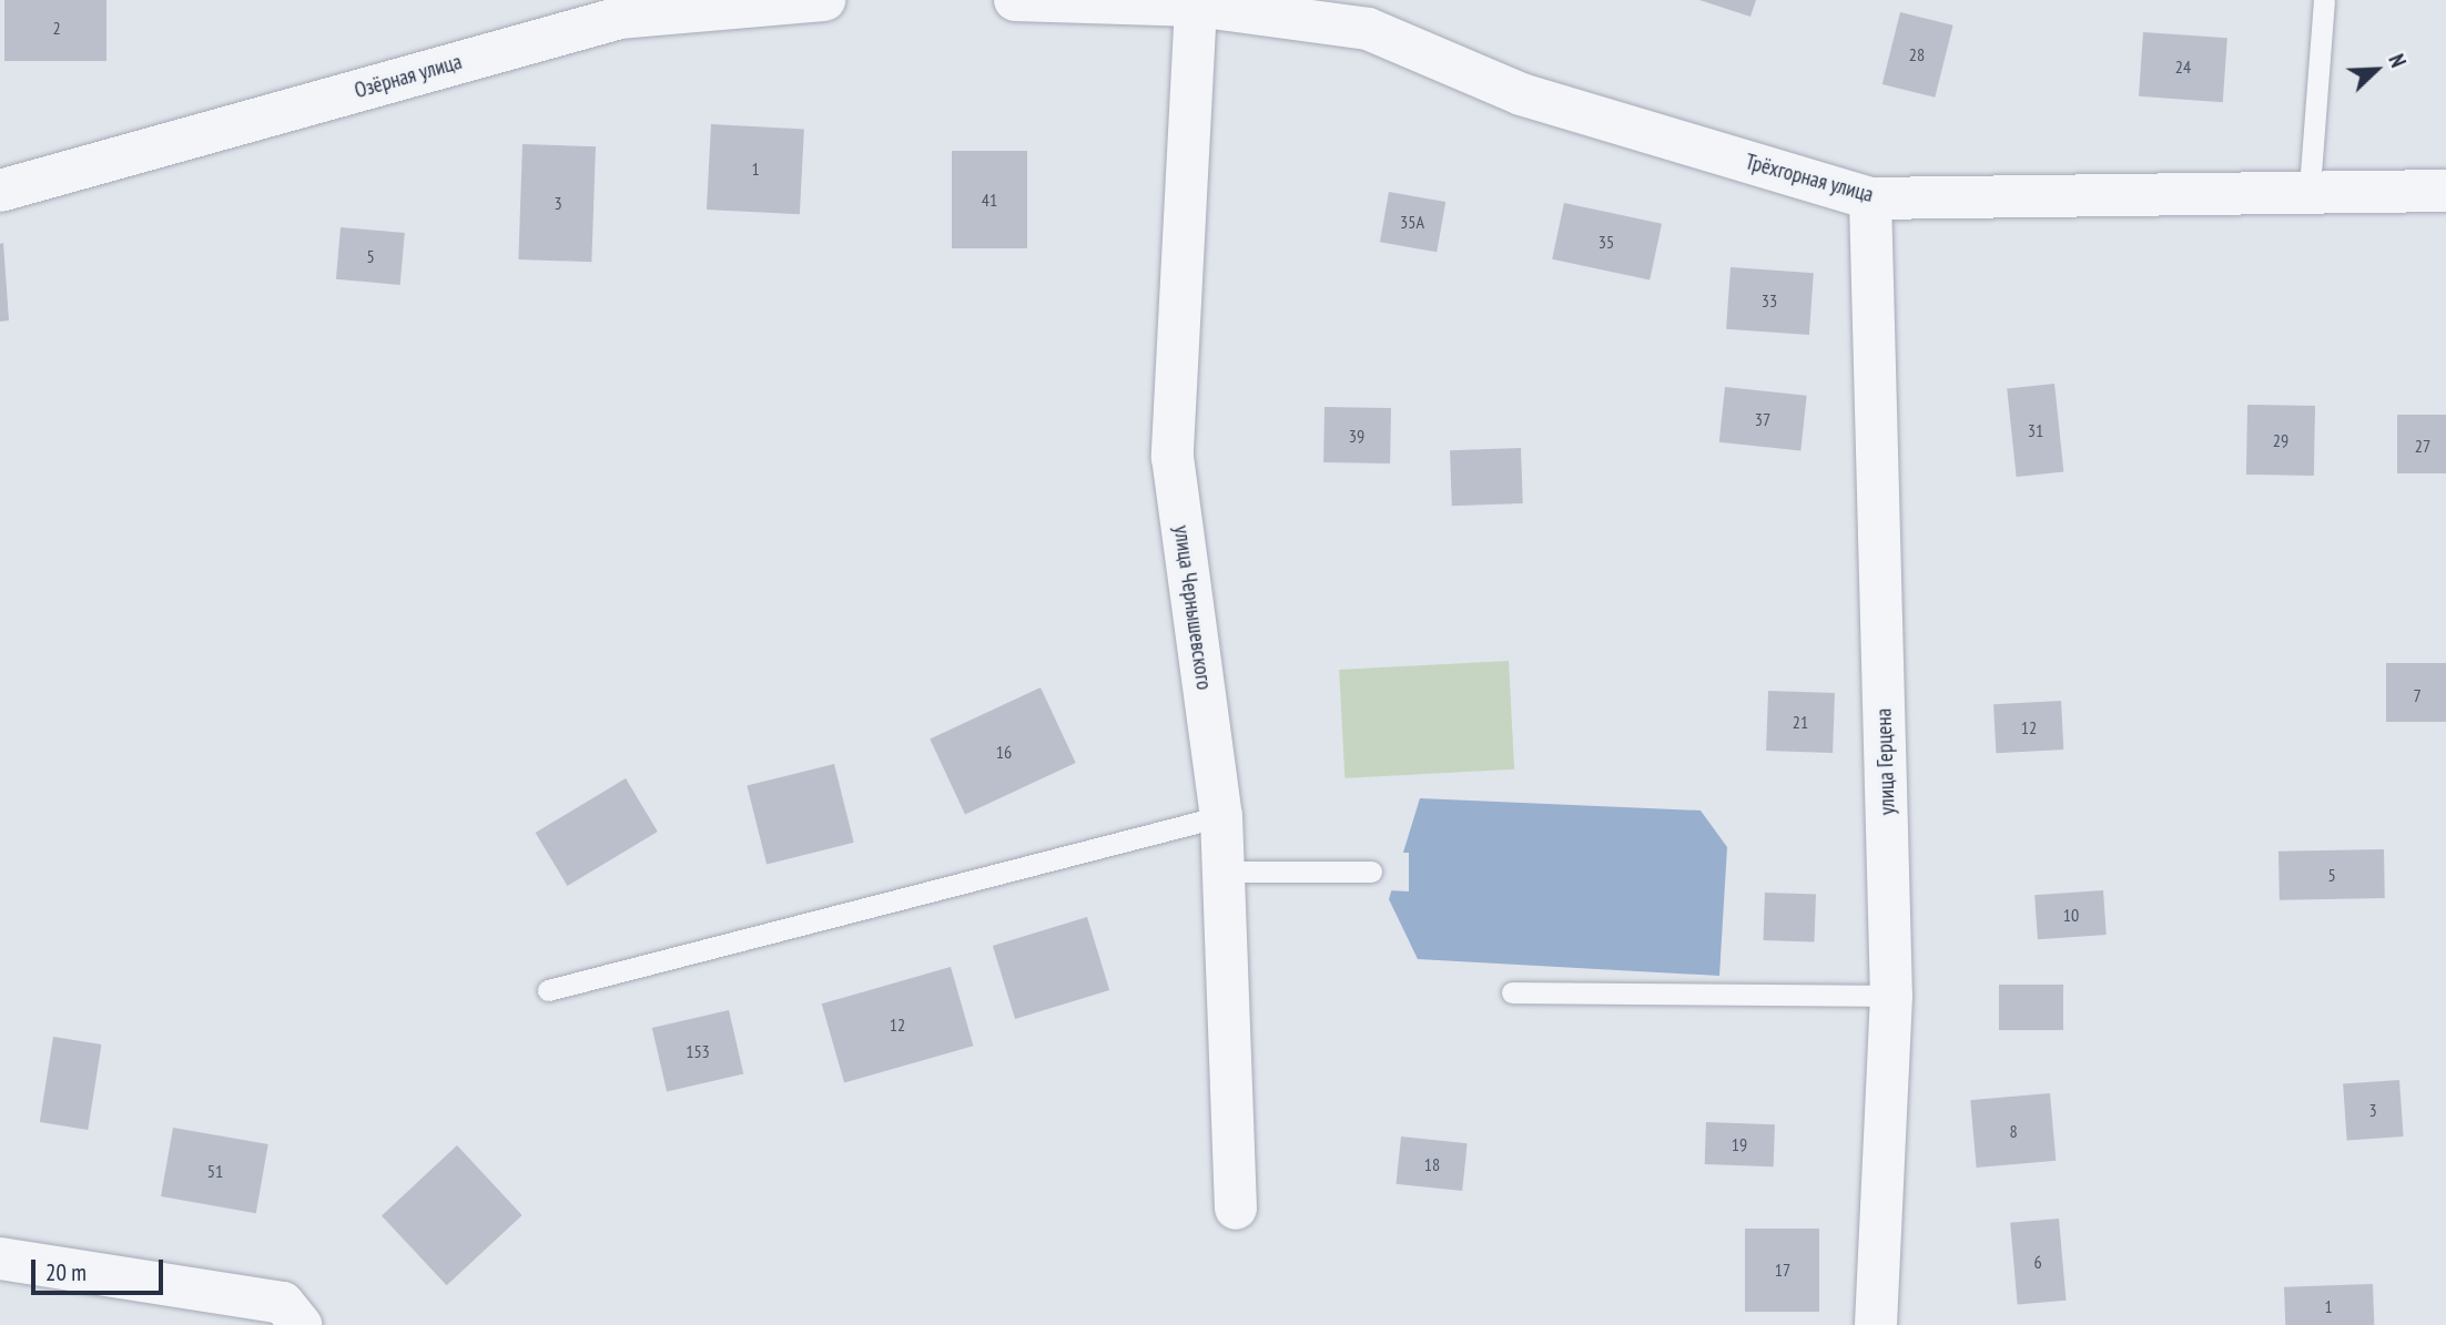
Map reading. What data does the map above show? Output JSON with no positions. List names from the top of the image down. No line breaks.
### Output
{"streets":{"street":["Озёрная улица","Трёхгорная улица","улица Чернышевского","улица Герцена"]},"crossings":[["Трёхгорная улица","улица Чернышевского"],["Трёхгорная улица","улица Герцена"]],"house_numbers":["2","28","24","1","41","3","35А","35","5","33","37","31","39","29","27","7","21","12","16","5","10","12","153","3","8","19","18","51","6","17","1"],"scale_bar":"20 m","north":"top right"}
